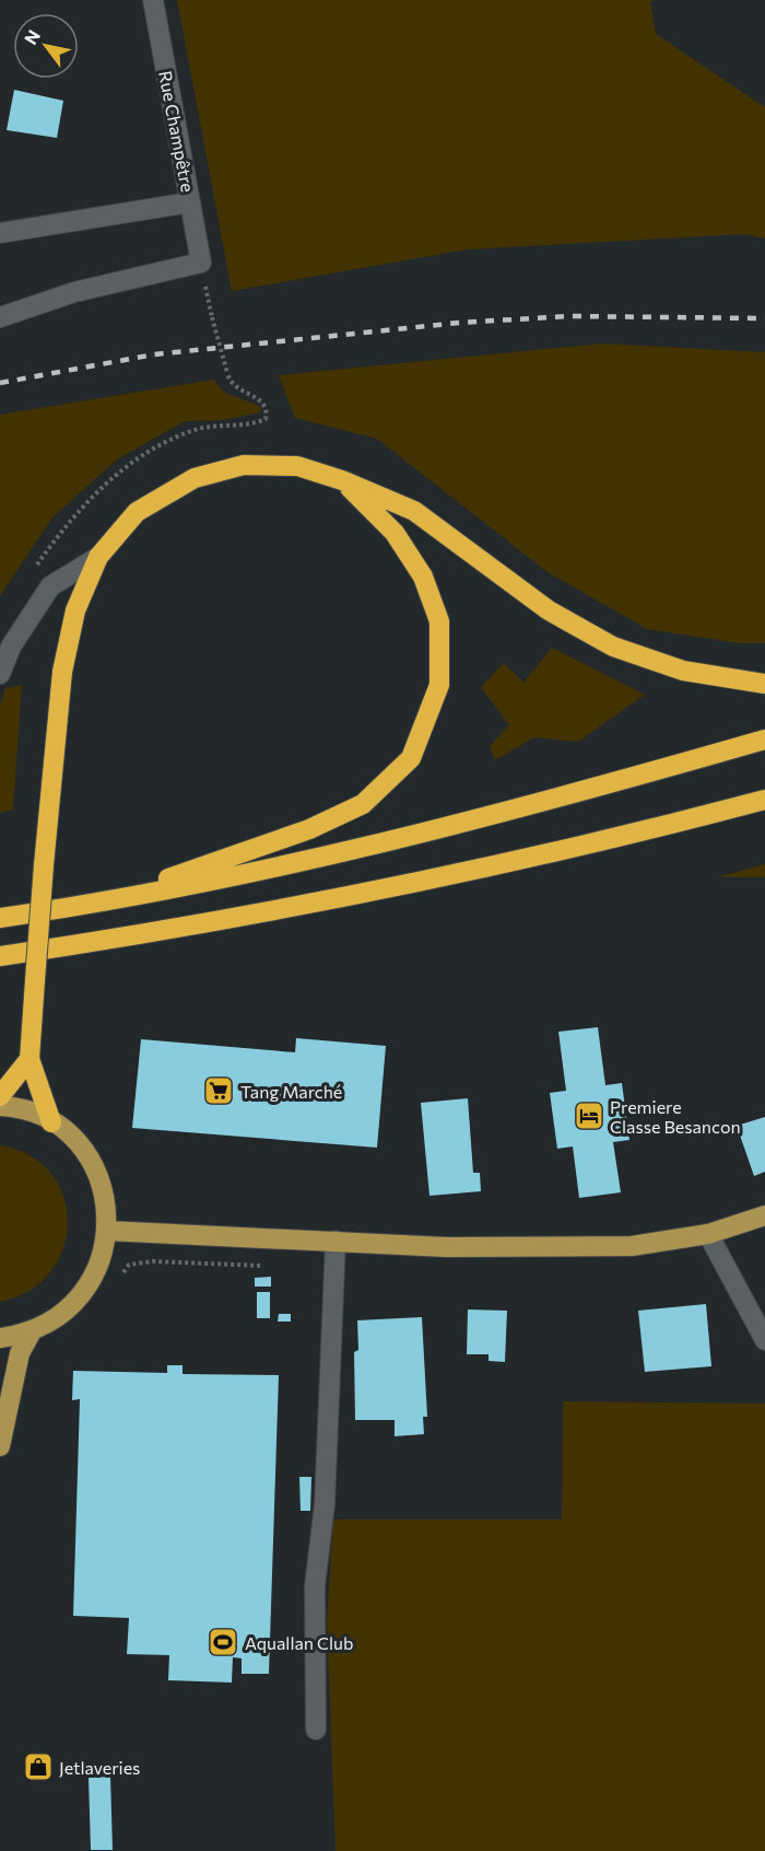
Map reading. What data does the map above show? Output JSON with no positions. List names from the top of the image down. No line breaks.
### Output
{"streets":{"street":["Rue Champêtre"]},"places":{"supermarket":["Tang Marché"],"hotel":["Premiere Classe Besancon"],"sports":["Aquallan Club"],"shop":["Jetlaveries"]},"north":"top left"}
